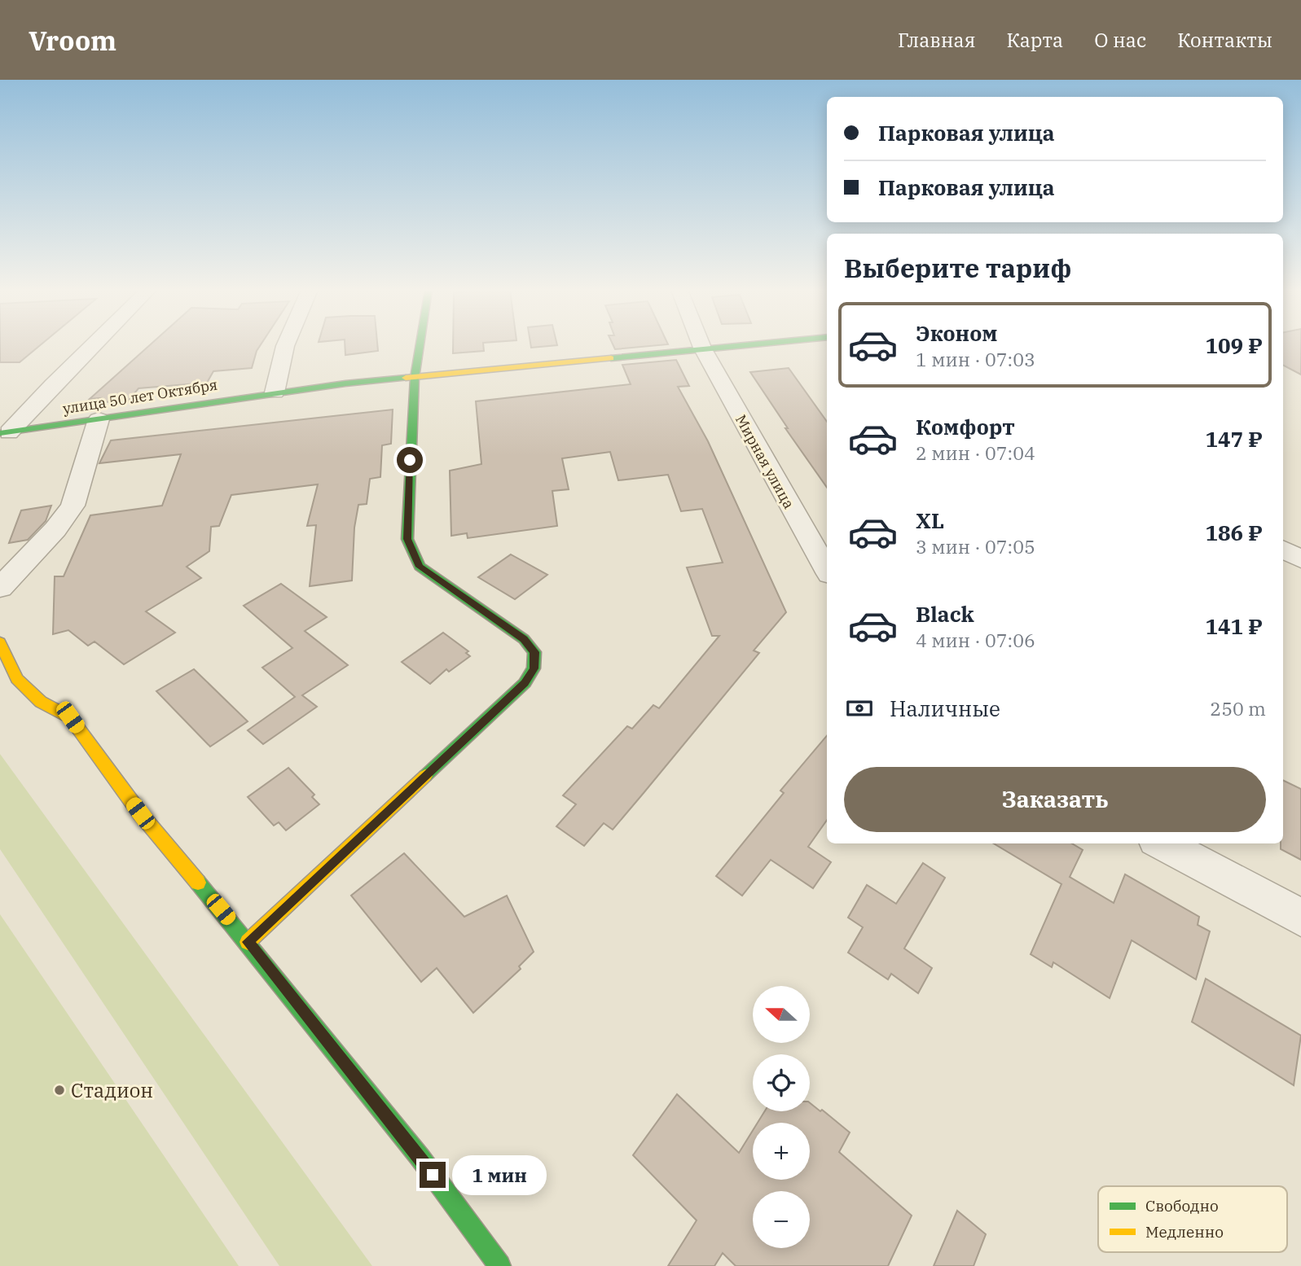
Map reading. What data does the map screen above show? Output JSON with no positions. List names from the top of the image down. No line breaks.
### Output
{"streets":{"street":["улица 50 лет Октября","Мирная улица"]},"crossings":[["улица 50 лет Октября","Мирная улица"]],"places":["Стадион"],"legend":["Свободно","Медленно"],"north":"left","page":{"header":"Vroom","nav":["Главная","Карта","О нас","Контакты"],"banner":["Парковая улица","Парковая улица"],"heading":"Выберите тариф","list":[{"name":"Эконом","note":"1 мин · 07:03","value":"109 ₽"},{"name":"Комфорт","note":"2 мин · 07:04","value":"147 ₽"},{"name":"XL","note":"3 мин · 07:05","value":"186 ₽"},{"name":"Black","note":"4 мин · 07:06","value":"141 ₽"}],"pay":["Наличные","250 m"],"buttons":"Заказать","map_buttons":["+","−"],"bubble":"1 мин"}}
